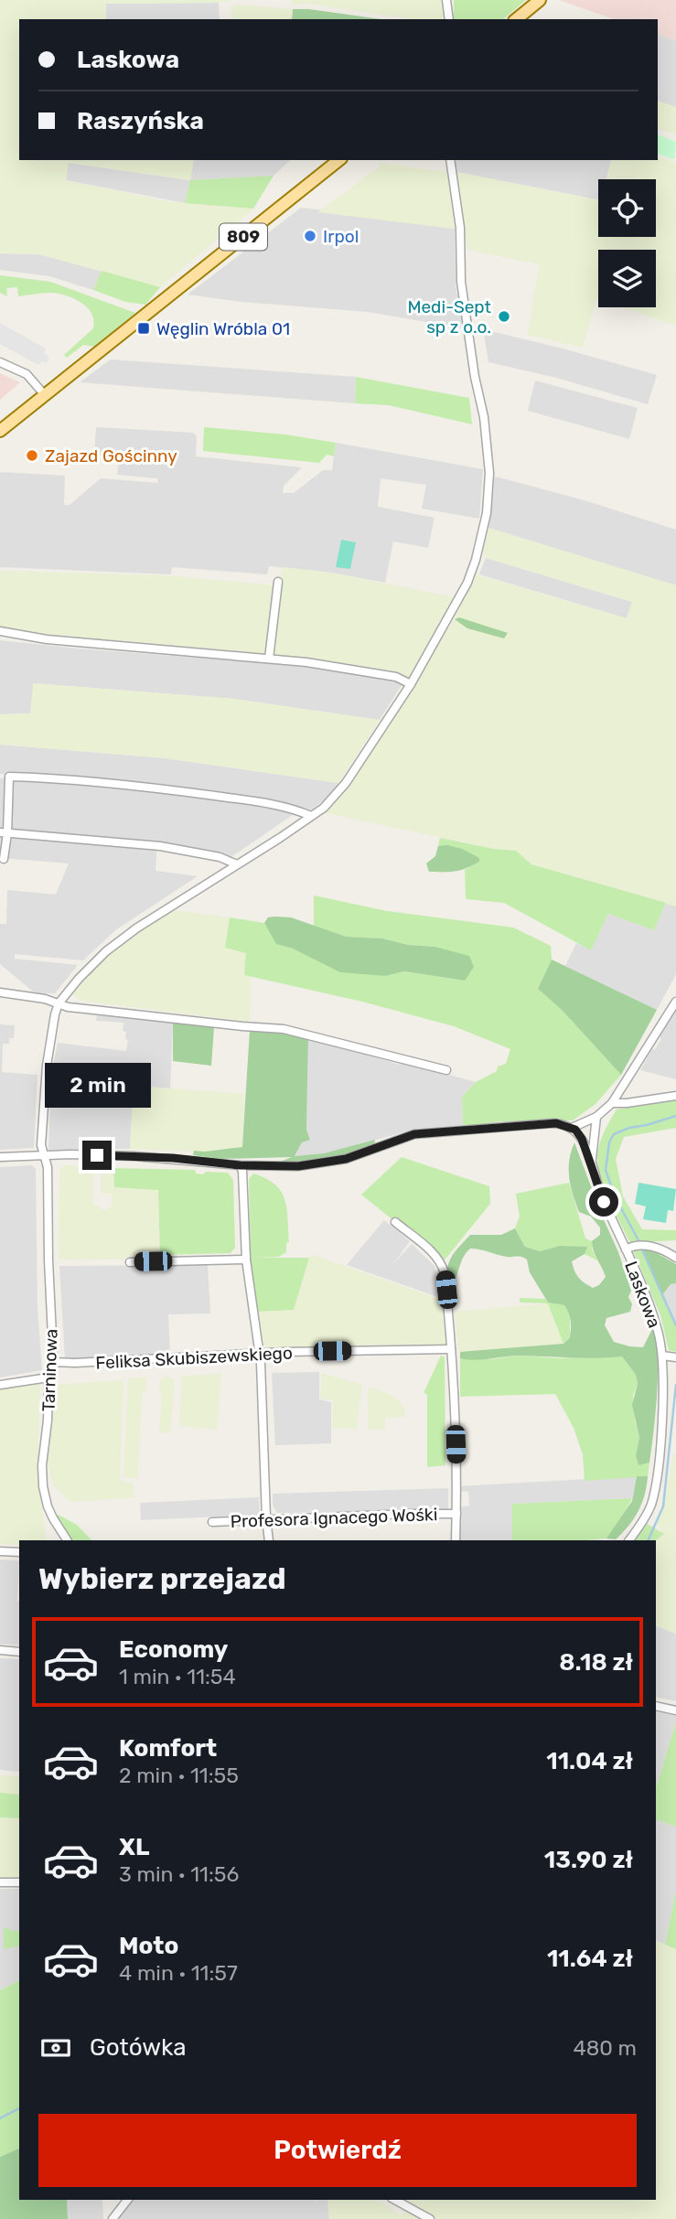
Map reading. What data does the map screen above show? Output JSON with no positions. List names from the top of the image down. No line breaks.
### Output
{"streets":{"main road":["809"],"street":["Laskowa","Feliksa Skubiszewskiego","Tarninowa","Profesora Ignacego Wośki"]},"crossings":[["Feliksa Skubiszewskiego","Tarninowa"]],"places":{"other":["Irpol","Medi-Sept sp z o.o.","Zajazd Gościnny"],"transit":["Węglin Wróbla 01"]},"page":{"banner":["Laskowa","Raszyńska"],"bubble":"2 min","heading":"Wybierz przejazd","list":[{"name":"Economy","note":"1 min · 11:54","value":"8.18 zł"},{"name":"Komfort","note":"2 min · 11:55","value":"11.04 zł"},{"name":"XL","note":"3 min · 11:56","value":"13.90 zł"},{"name":"Moto","note":"4 min · 11:57","value":"11.64 zł"}],"pay":["Gotówka","480 m"],"buttons":"Potwierdź"}}
